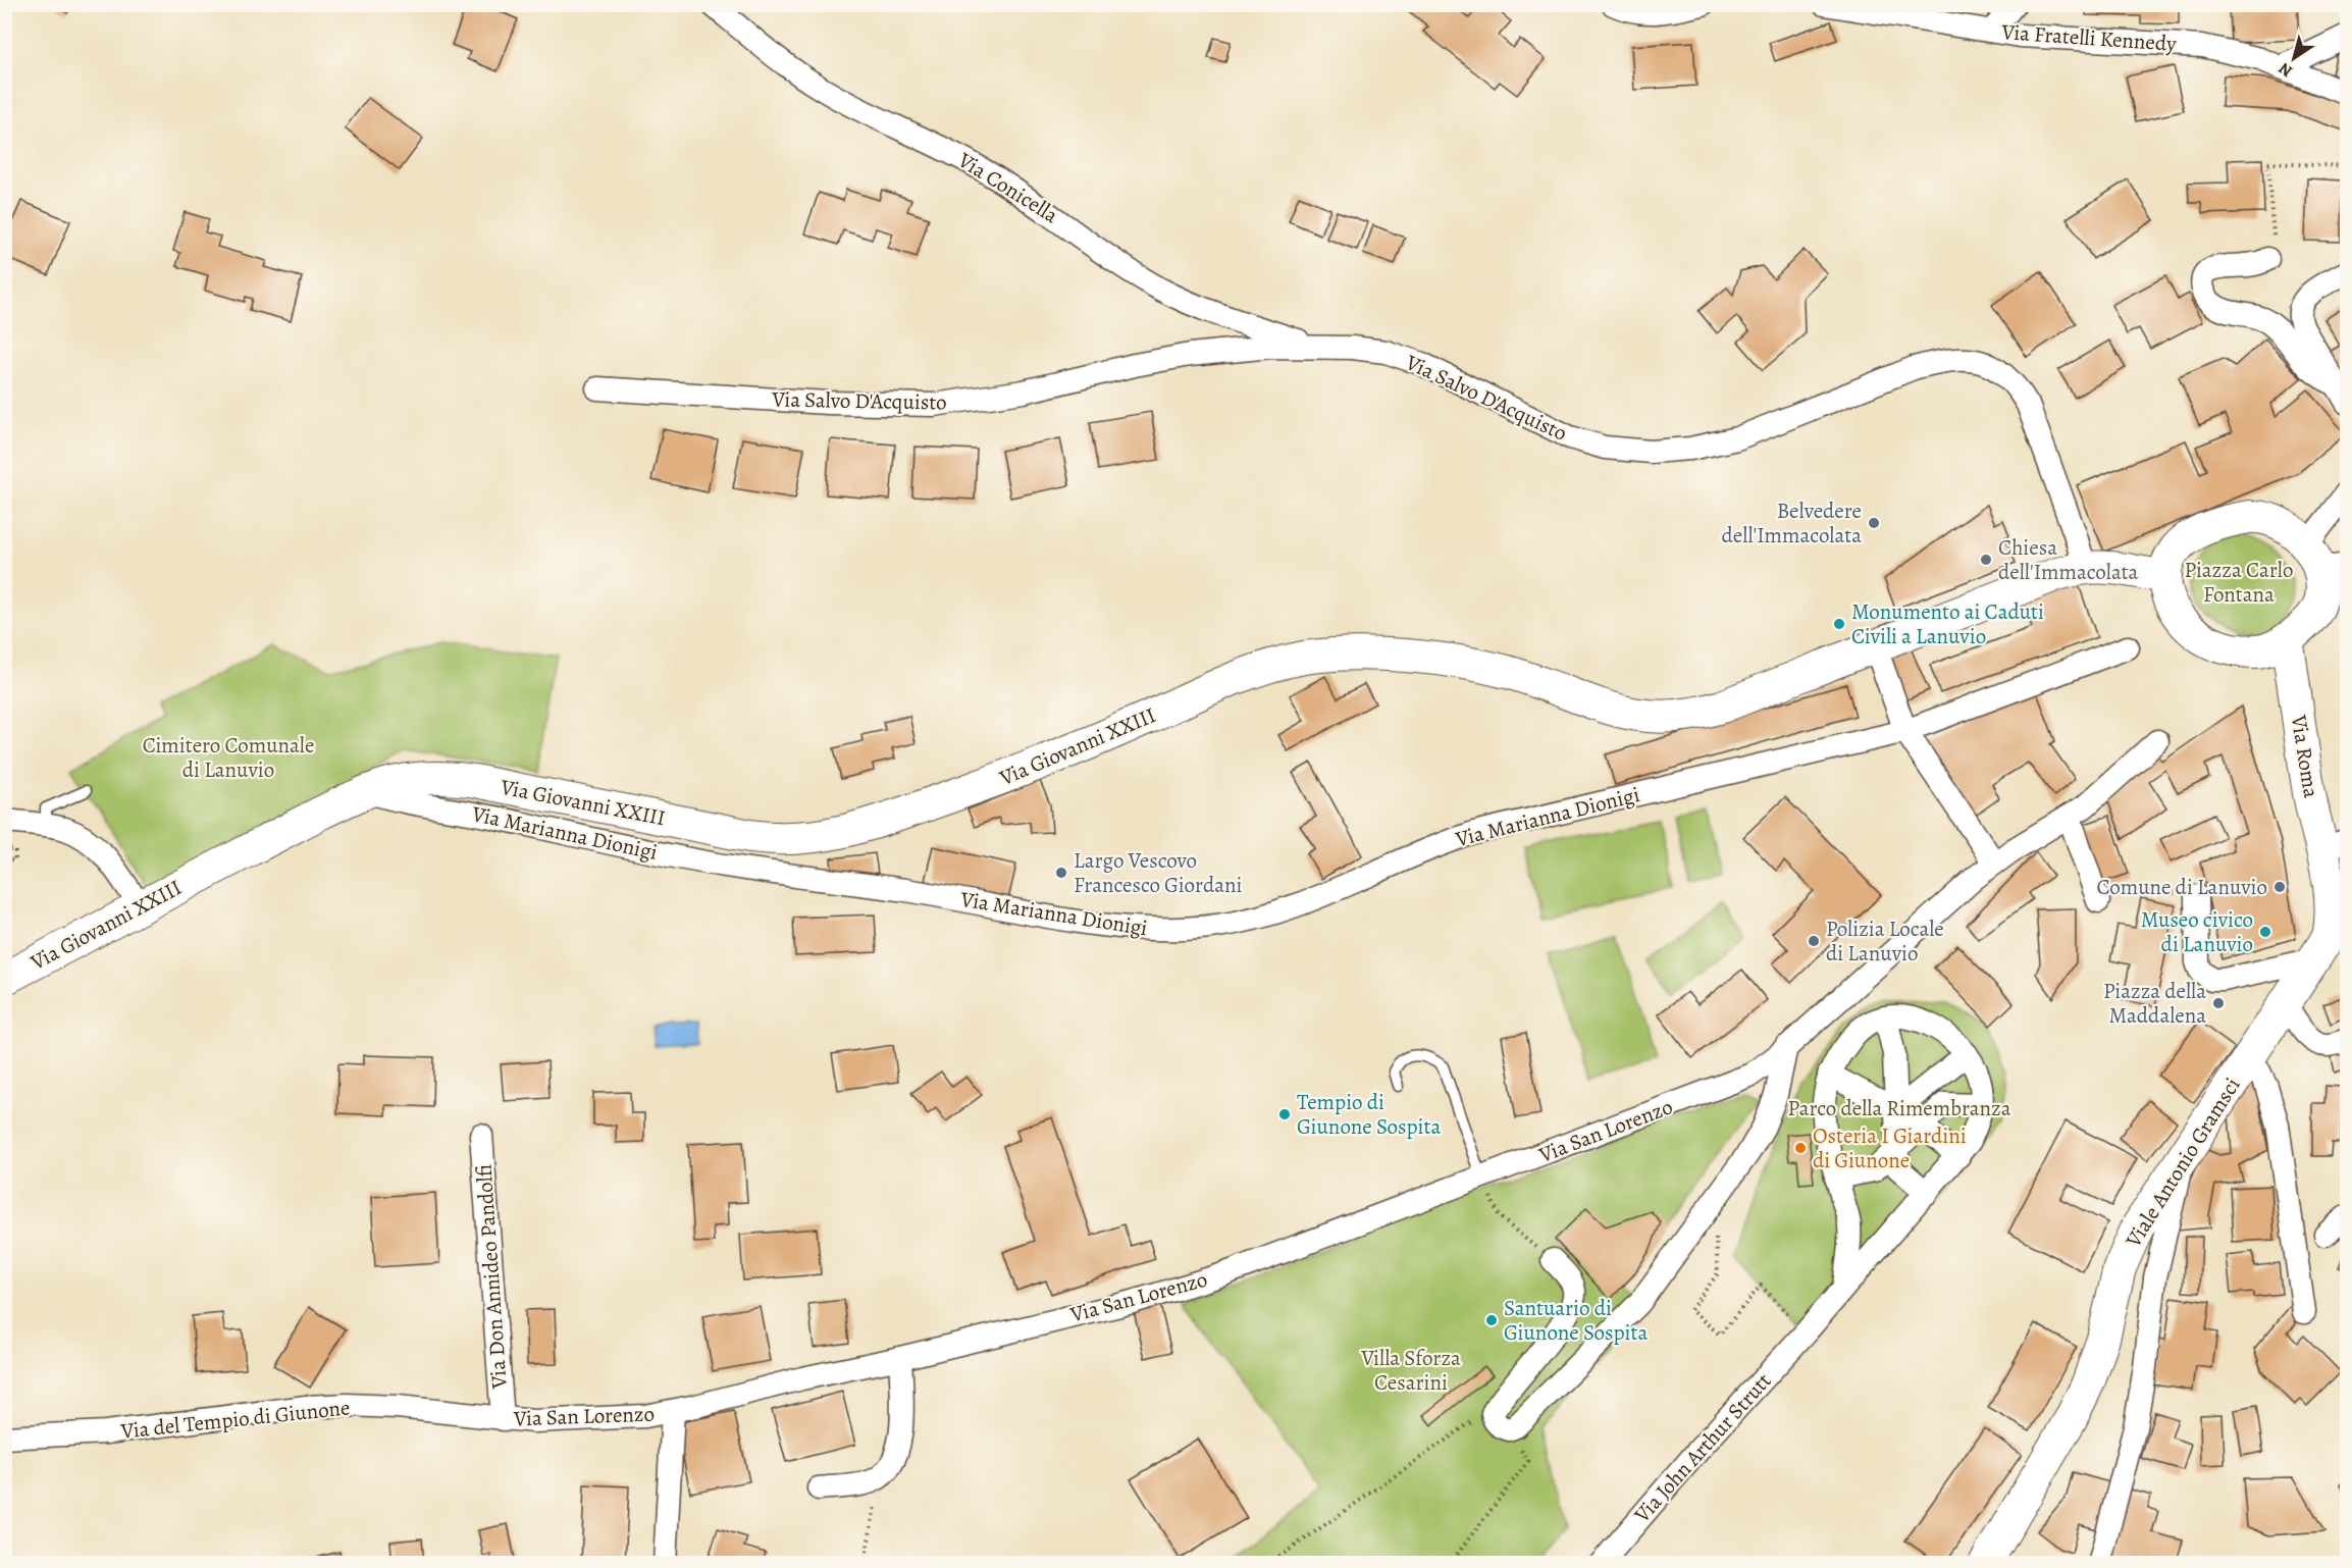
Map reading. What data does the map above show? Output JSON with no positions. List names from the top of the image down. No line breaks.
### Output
{"streets":{"street":["Via Fratelli Kennedy","Via Conicella","Via Salvo D'Acquisto","Via Giovanni XXIII","Via Roma","Via Marianna Dionigi","Via San Lorenzo","Viale Antonio Gramsci","Via Don Annideo Pandolfi","Via del Tempio di Giunone","Via John Arthur Strutt"]},"crossings":[["Via Conicella","Via Salvo D'Acquisto"],["Via Salvo D'Acquisto","Via Giovanni XXIII"],["Via Giovanni XXIII","Via Roma"],["Via Giovanni XXIII","Via Marianna Dionigi"],["Via Roma","Viale Antonio Gramsci"],["Via San Lorenzo","Via Don Annideo Pandolfi"],["Via San Lorenzo","Via del Tempio di Giunone"],["Via Don Annideo Pandolfi","Via del Tempio di Giunone"]],"parks":["Piazza Carlo Fontana","Cimitero Comunale di Lanuvio","Parco della Rimembranza","Villa Sforza Cesarini"],"places":["Belvedere dell'Immacolata","Chiesa dell'Immacolata","Monumento ai Caduti Civili a Lanuvio","Largo Vescovo Francesco Giordani","Comune di Lanuvio","Museo civico di Lanuvio","Polizia Locale di Lanuvio","Piazza della Maddalena","Tempio di Giunone Sospita","Osteria I Giardini di Giunone","Santuario di Giunone Sospita"],"north":"bottom left"}
